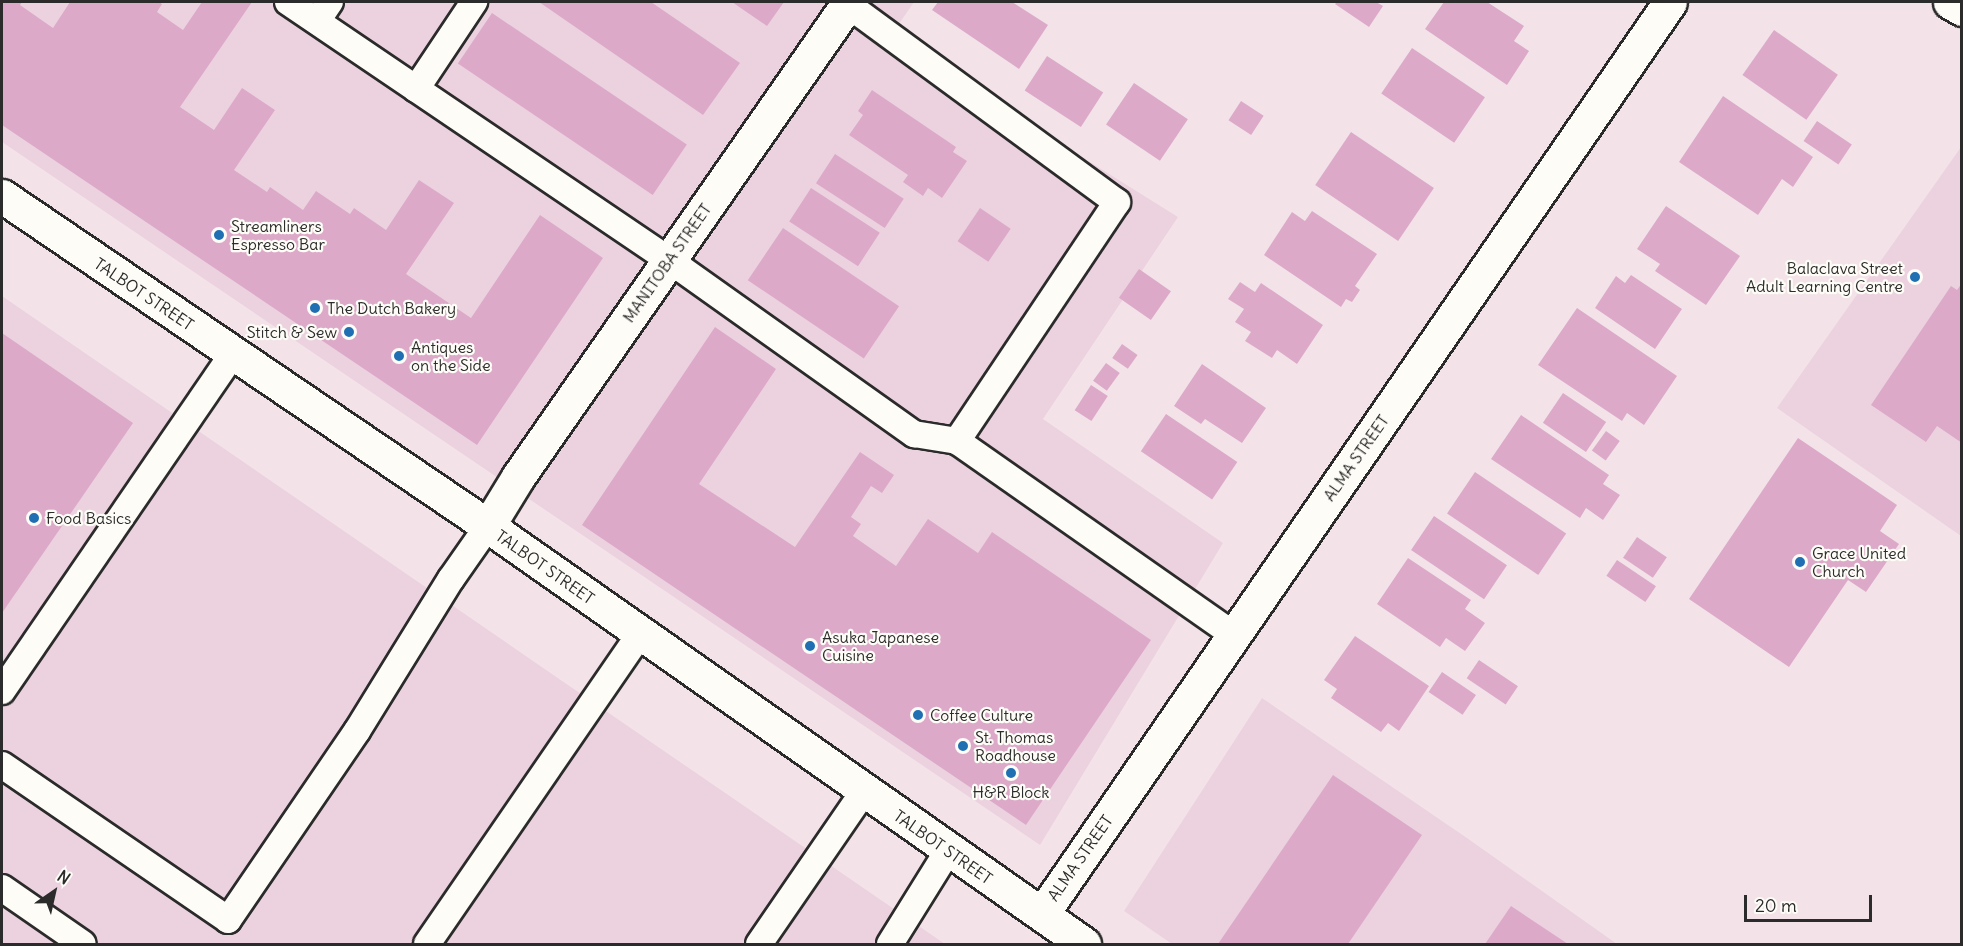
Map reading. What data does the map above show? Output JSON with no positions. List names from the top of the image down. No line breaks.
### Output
{"streets":{"street":["MANITOBA STREET","TALBOT STREET","ALMA STREET"]},"crossings":[["MANITOBA STREET","TALBOT STREET"],["TALBOT STREET","ALMA STREET"]],"places":["Streamliners Espresso Bar","Balaclava Street Adult Learning Centre","The Dutch Bakery","Stitch & Sew","Antiques on the Side","Food Basics","Grace United Church","Asuka Japanese Cuisine","Coffee Culture","St. Thomas Roadhouse","H&R Block"],"scale_bar":"20 m","north":"top right"}
